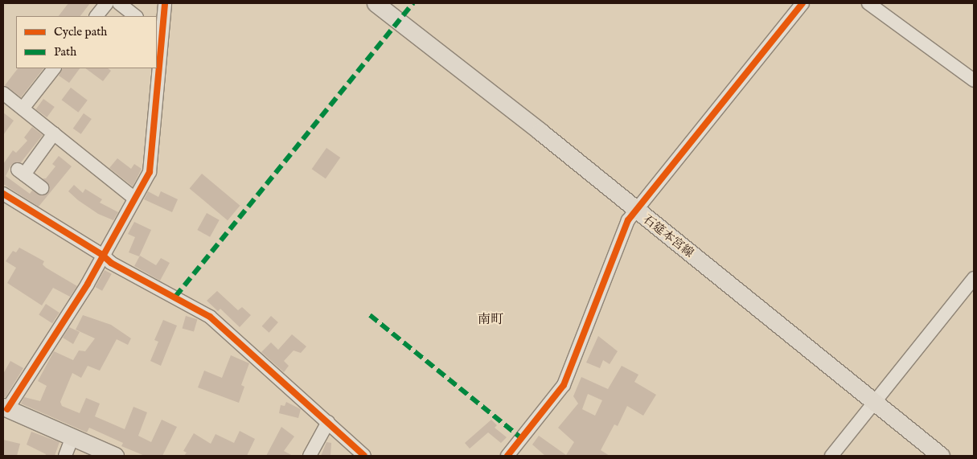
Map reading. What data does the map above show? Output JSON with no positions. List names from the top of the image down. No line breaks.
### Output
{"streets":{"main road":["石筵本宮線"]},"districts":["南町"],"legend":["Cycle path","Path"]}
